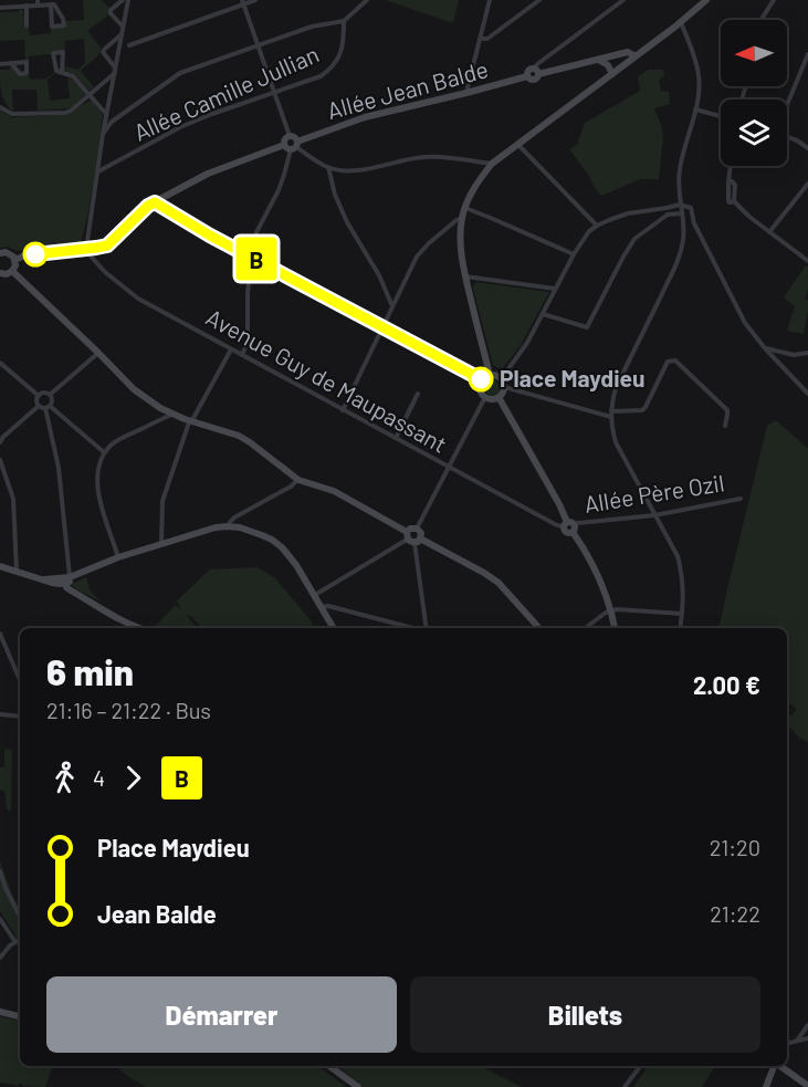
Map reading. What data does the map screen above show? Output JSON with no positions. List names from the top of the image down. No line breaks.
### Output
{"streets":{"main road":["Allée Jean Balde"],"street":["Allée Camille Jullian","Avenue Guy de Maupassant","Allée Père Ozil"]},"crossings":[["Allée Jean Balde","Avenue Guy de Maupassant"],["Avenue Guy de Maupassant","Allée Père Ozil"]],"places":["Place Maydieu"],"lines":["bus line B"],"north":"left","page":{"on_map":"B","heading":["6 min","21:16 – 21:22 · Bus","2.00 €"],"legs":["4","B"],"list":[{"name":"Place Maydieu","value":"21:20"},{"name":"Jean Balde","value":"21:22"}],"buttons":["Démarrer","Billets"]}}
